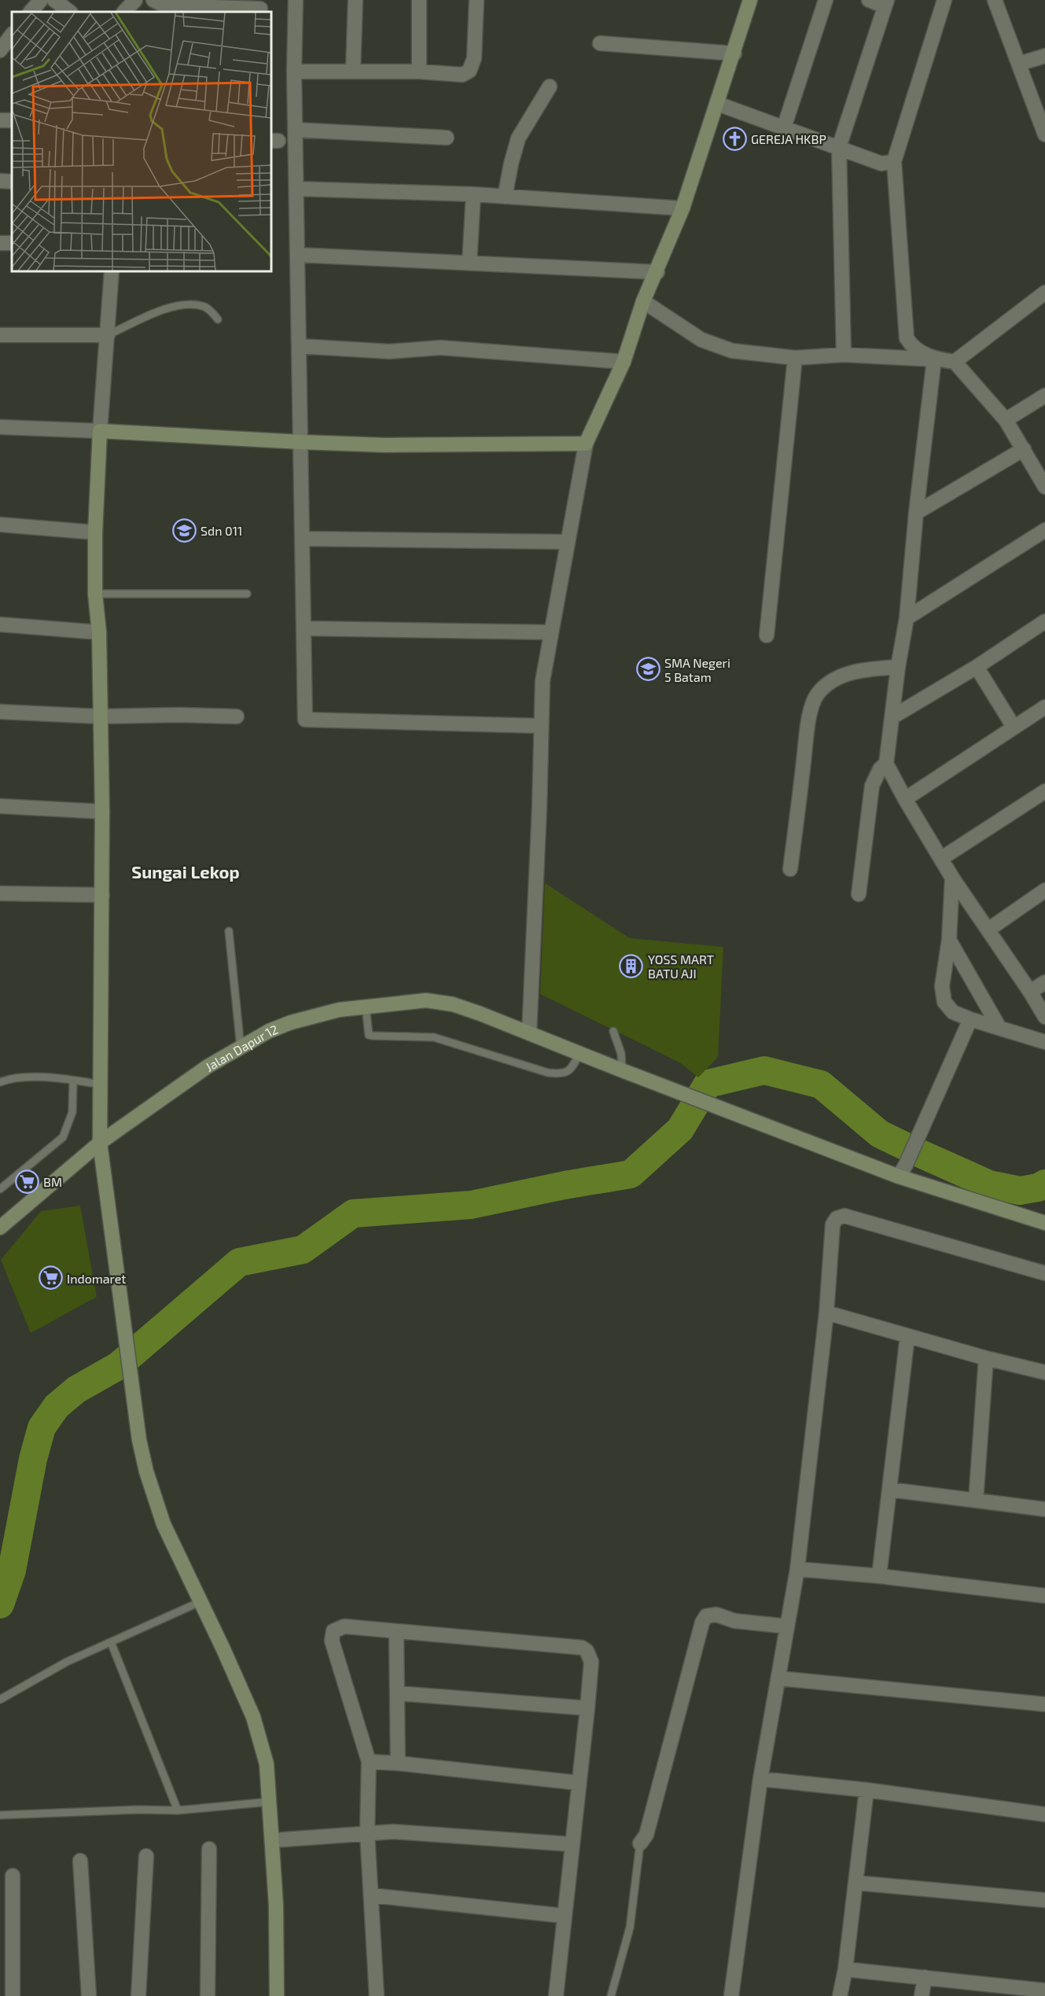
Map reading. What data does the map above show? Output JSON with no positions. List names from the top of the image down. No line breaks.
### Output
{"streets":{"street":["Jalan Dapur 12"]},"districts":["Sungai Lekop"],"places":{"church":["GEREJA HKBP"],"school or university":["Sdn 011","SMA Negeri 5 Batam"],"building":["YOSS MART BATU AJI"],"supermarket":["BM","Indomaret"]}}
